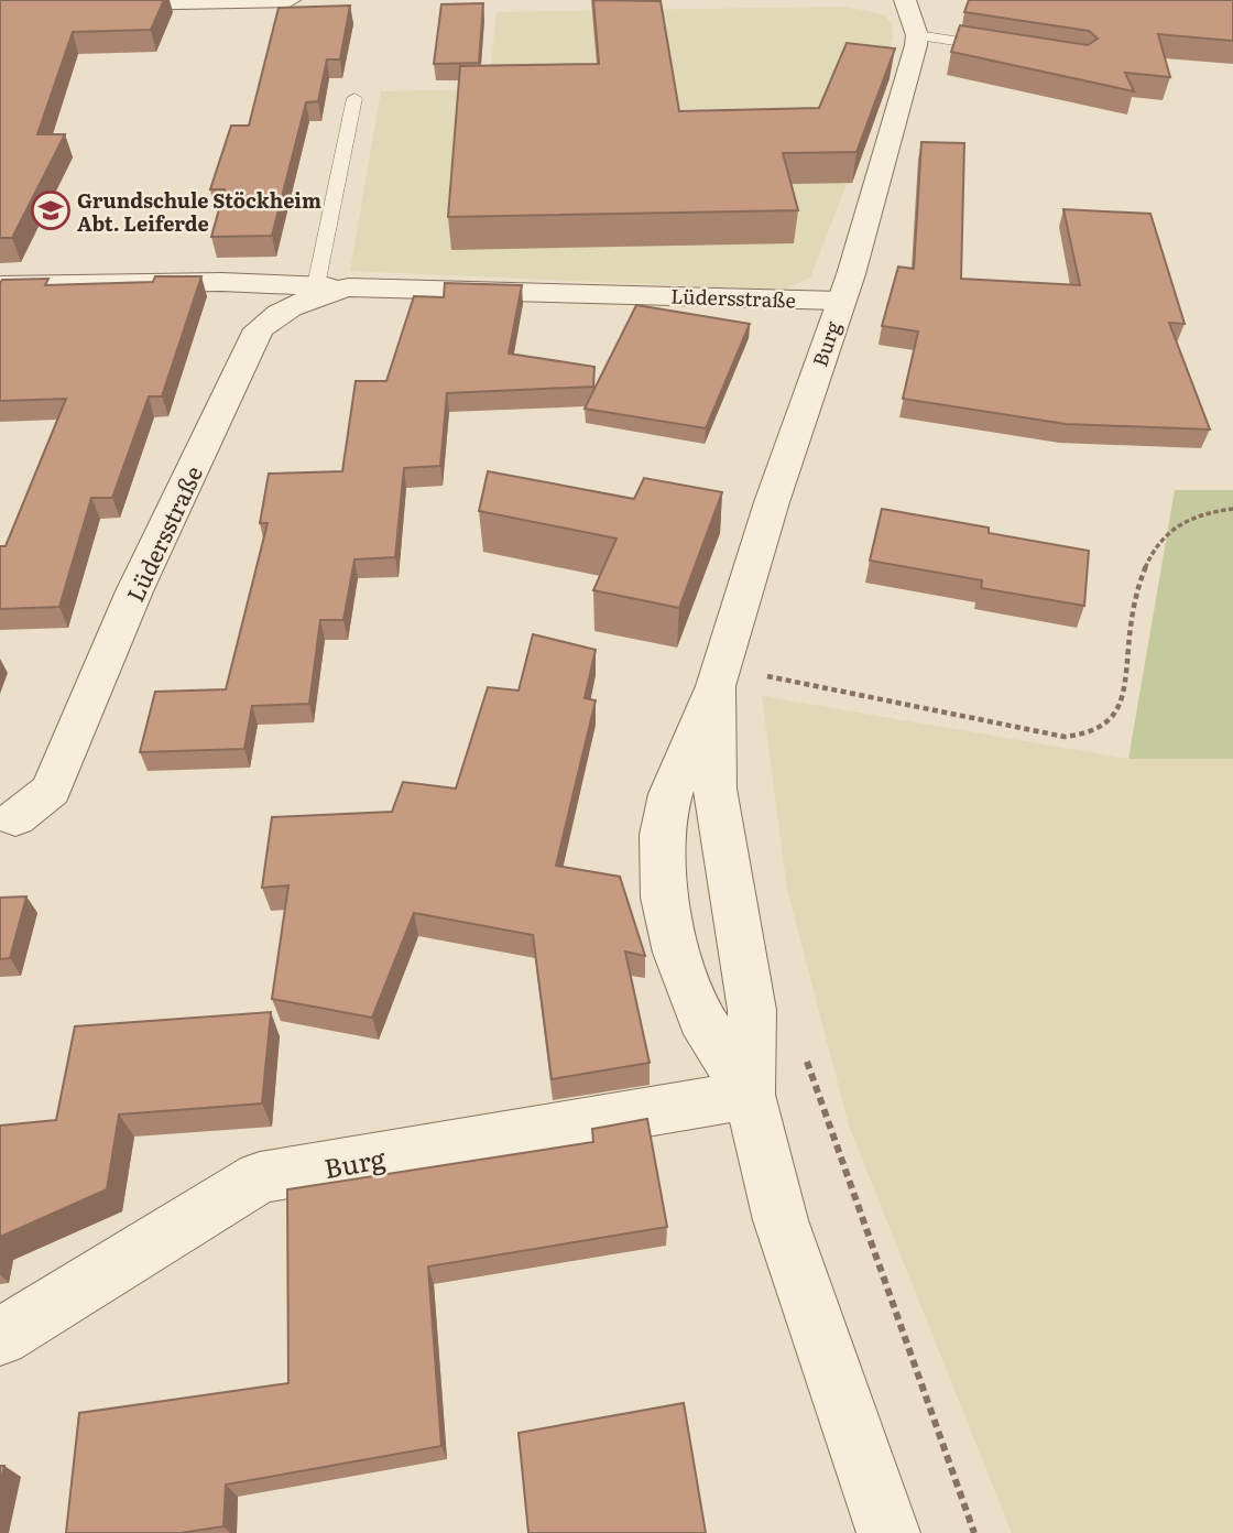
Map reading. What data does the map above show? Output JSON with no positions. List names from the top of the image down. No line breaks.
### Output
{"streets":{"street":["Lüdersstraße","Burg"]},"crossings":[["Lüdersstraße","Burg"]],"places":{"school or university":["Grundschule Stöckheim Abt. Leiferde"]}}
